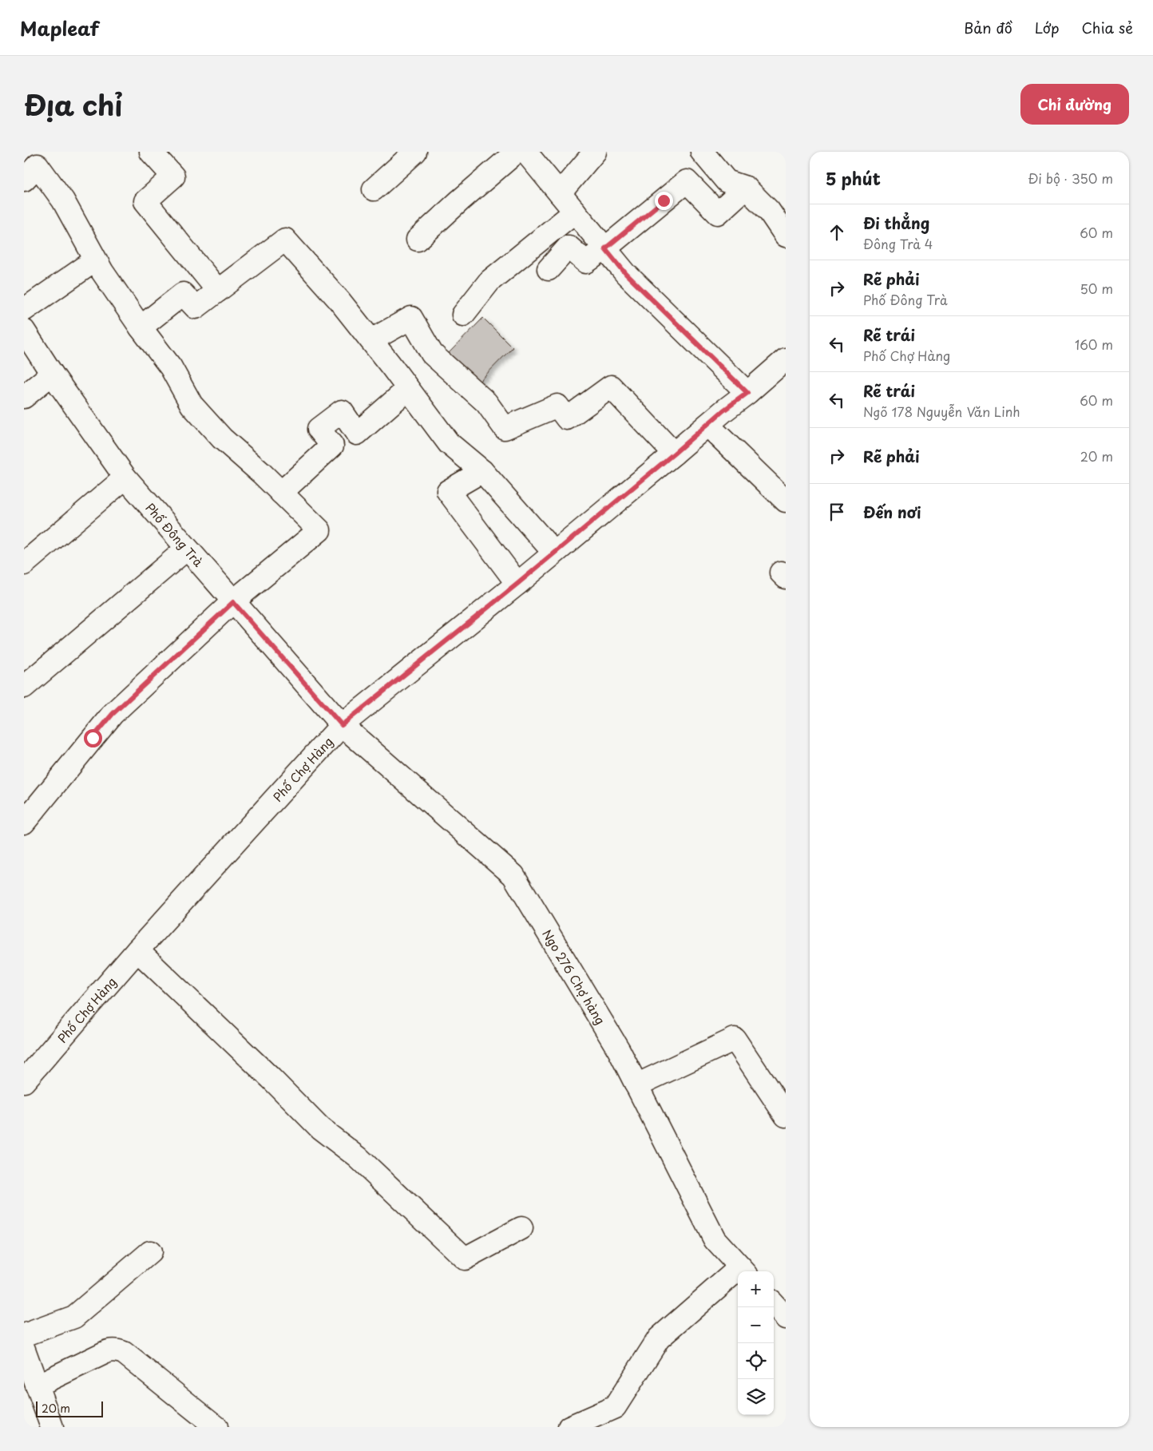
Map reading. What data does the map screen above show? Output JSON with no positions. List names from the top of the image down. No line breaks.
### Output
{"streets":{"street":["Phố Đông Trà","Phố Chợ Hàng","Ngo 276 Chợ hàng"]},"crossings":[["Phố Đông Trà","Phố Chợ Hàng"],["Phố Đông Trà","Ngo 276 Chợ hàng"],["Phố Chợ Hàng","Ngo 276 Chợ hàng"]],"scale_bar":"20 m","page":{"header":"Mapleaf","nav":["Bản đồ","Lớp","Chia sẻ"],"title":"Địa chỉ","buttons":"Chỉ đường","heading":["5 phút","Đi bộ · 350 m"],"list":[["Đi thẳng","Đông Trà 4","60 m"],["Rẽ phải","Phố Đông Trà","50 m"],["Rẽ trái","Phố Chợ Hàng","160 m"],["Rẽ trái","Ngõ 178 Nguyễn Văn Linh","60 m"],["Rẽ phải","20 m"],"Đến nơi"],"map_buttons":["+","−"],"scale":"20 m"}}
